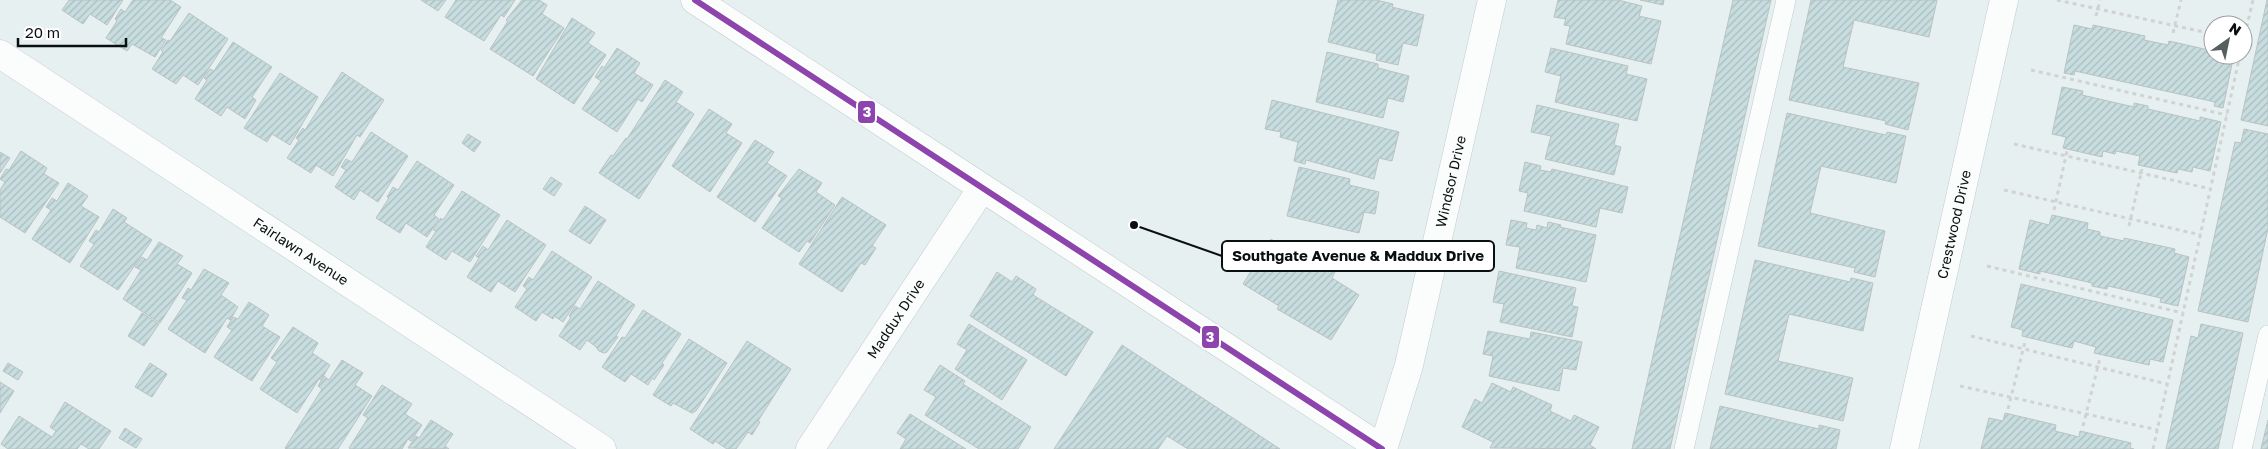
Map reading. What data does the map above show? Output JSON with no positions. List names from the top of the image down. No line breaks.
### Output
{"streets":{"street":["Windsor Drive","Crestwood Drive","Fairlawn Avenue","Maddux Drive"]},"places":["Southgate Avenue & Maddux Drive"],"lines":["transit line 3"],"scale_bar":"20 m","north":"top right"}
